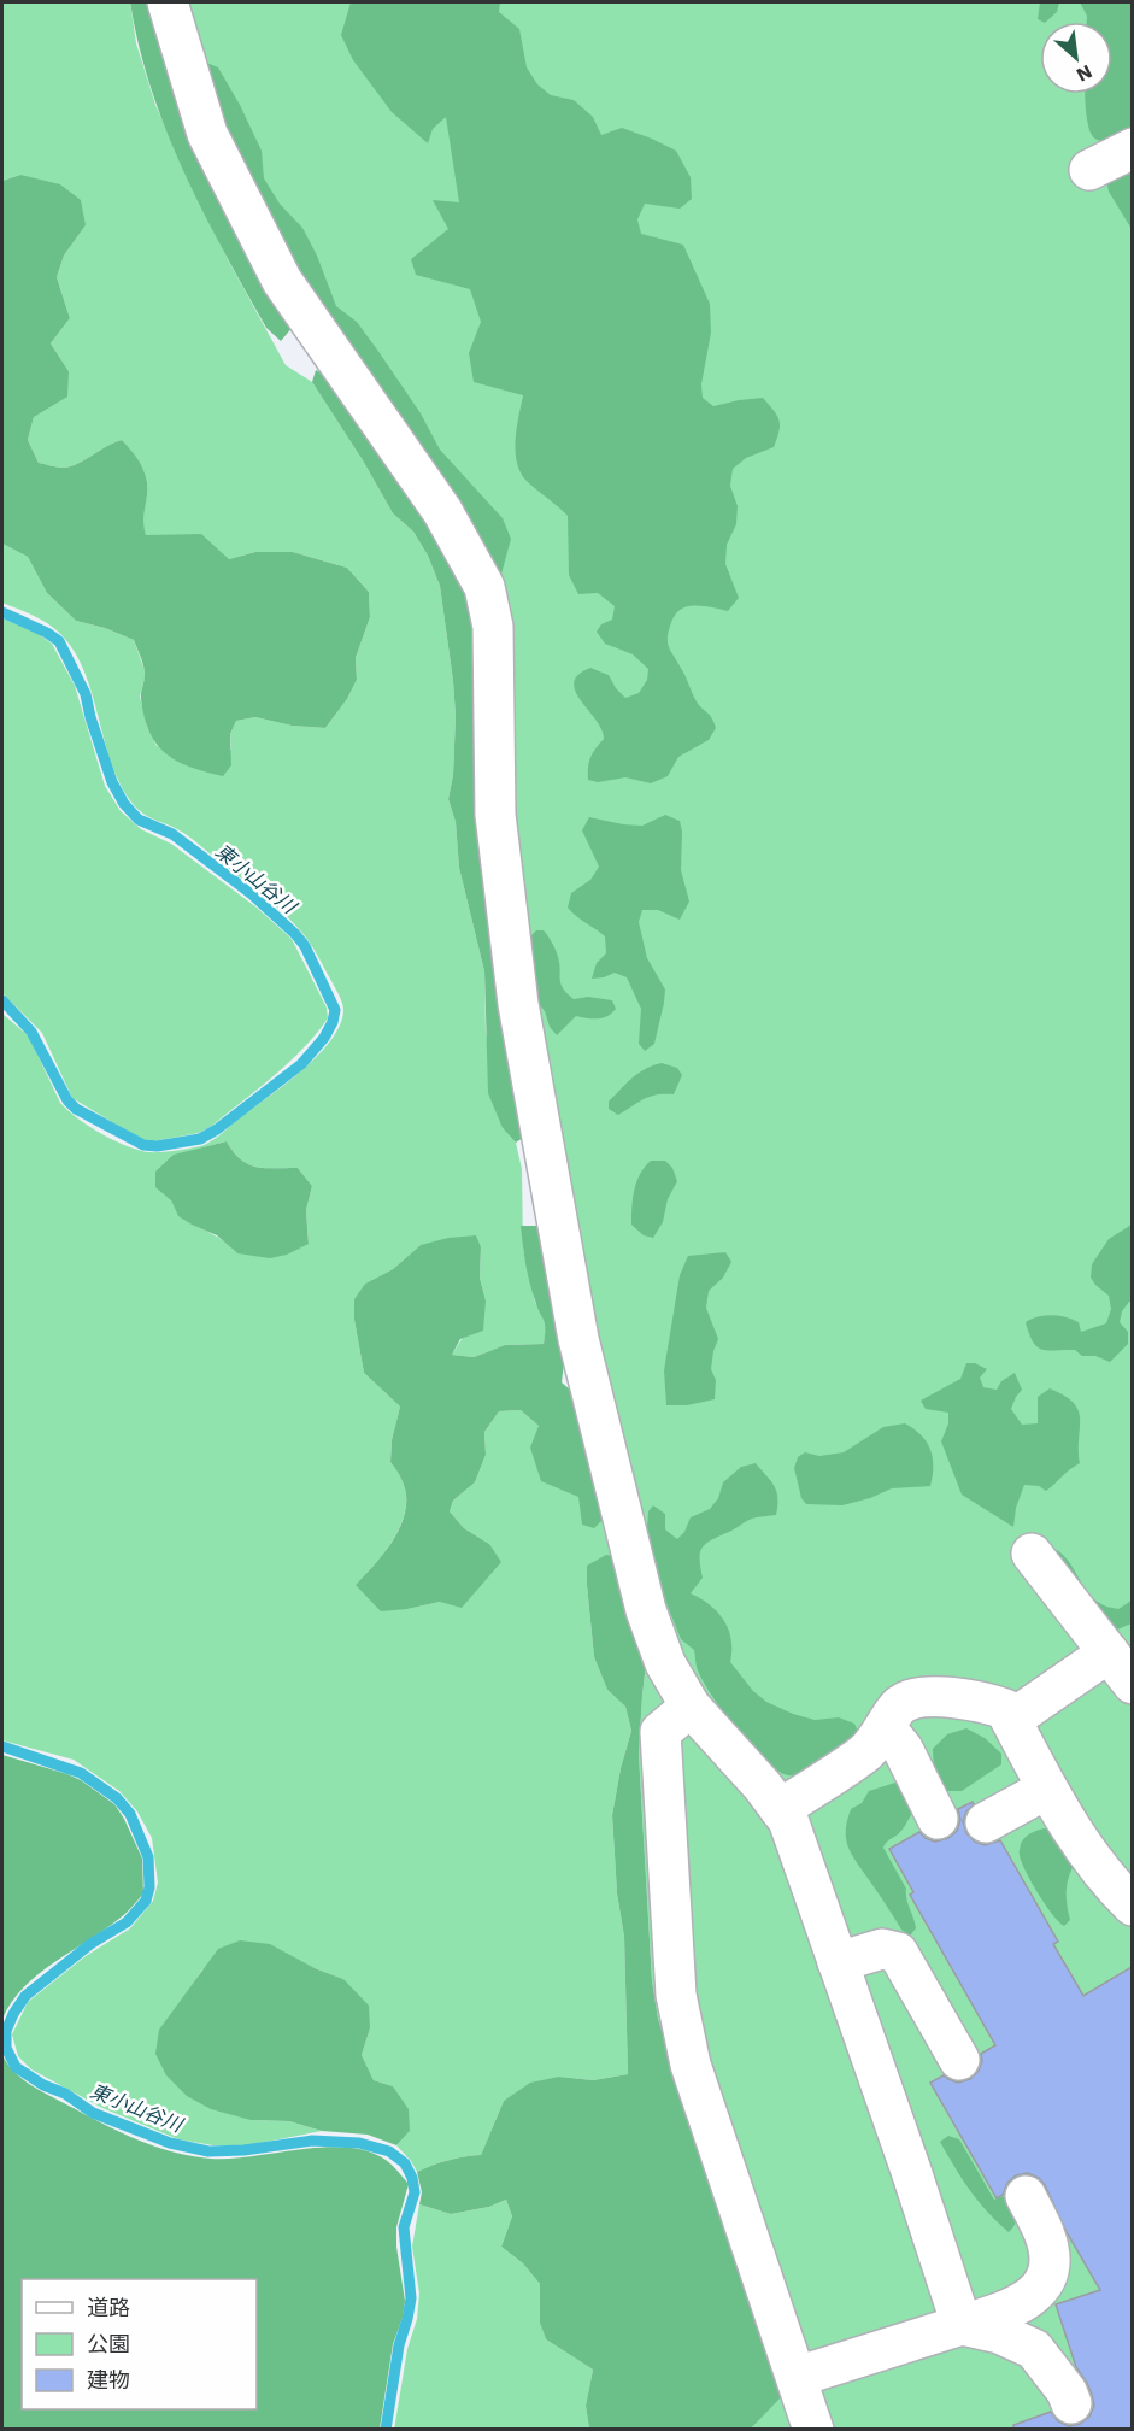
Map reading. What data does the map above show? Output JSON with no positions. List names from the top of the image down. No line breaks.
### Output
{"water":["東小山谷川"],"legend":["道路","公園","建物"],"north":"bottom right"}
